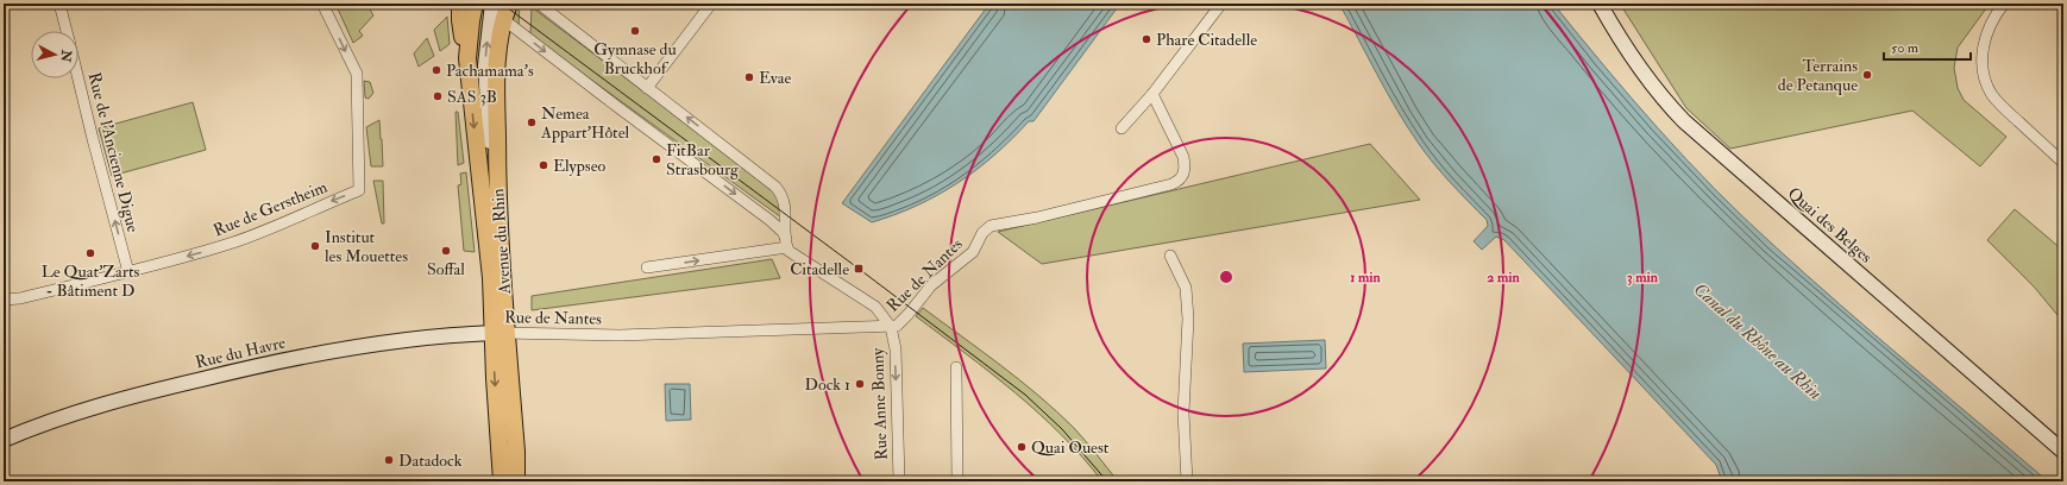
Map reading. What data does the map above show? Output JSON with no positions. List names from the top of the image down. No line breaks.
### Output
{"streets":{"main road":["Quai des Belges","Avenue du Rhin","Rue du Havre"],"street":["Rue de l'Ancienne Digue","Rue de Gerstheim","Rue de Nantes","Rue Anne Bonny"]},"crossings":[["Rue de l'Ancienne Digue","Rue de Gerstheim"],["Avenue du Rhin","Rue de Nantes"],["Avenue du Rhin","Rue du Havre"],["Rue de Nantes","Rue du Havre"],["Rue de Nantes","Rue Anne Bonny"]],"one_way":["Rue de l'Ancienne Digue"],"water":["Canal du Rhône au Rhin"],"places":{"other":["Gymnase du Bruckhof","Phare Citadelle","Pachamama's","Terrains de Petanque","Evae","SAS 3B","Nemea Appart'Hôtel","FitBar Strasbourg","Elypseo","Institut les Mouettes","Soffal","Le Quat'Zarts - Bâtiment D","Dock 1","Quai Ouest","Datadock"],"transit":["Citadelle"]},"scale_bar":"50 m","north":"right","rings":["1 min","2 min","3 min"]}
